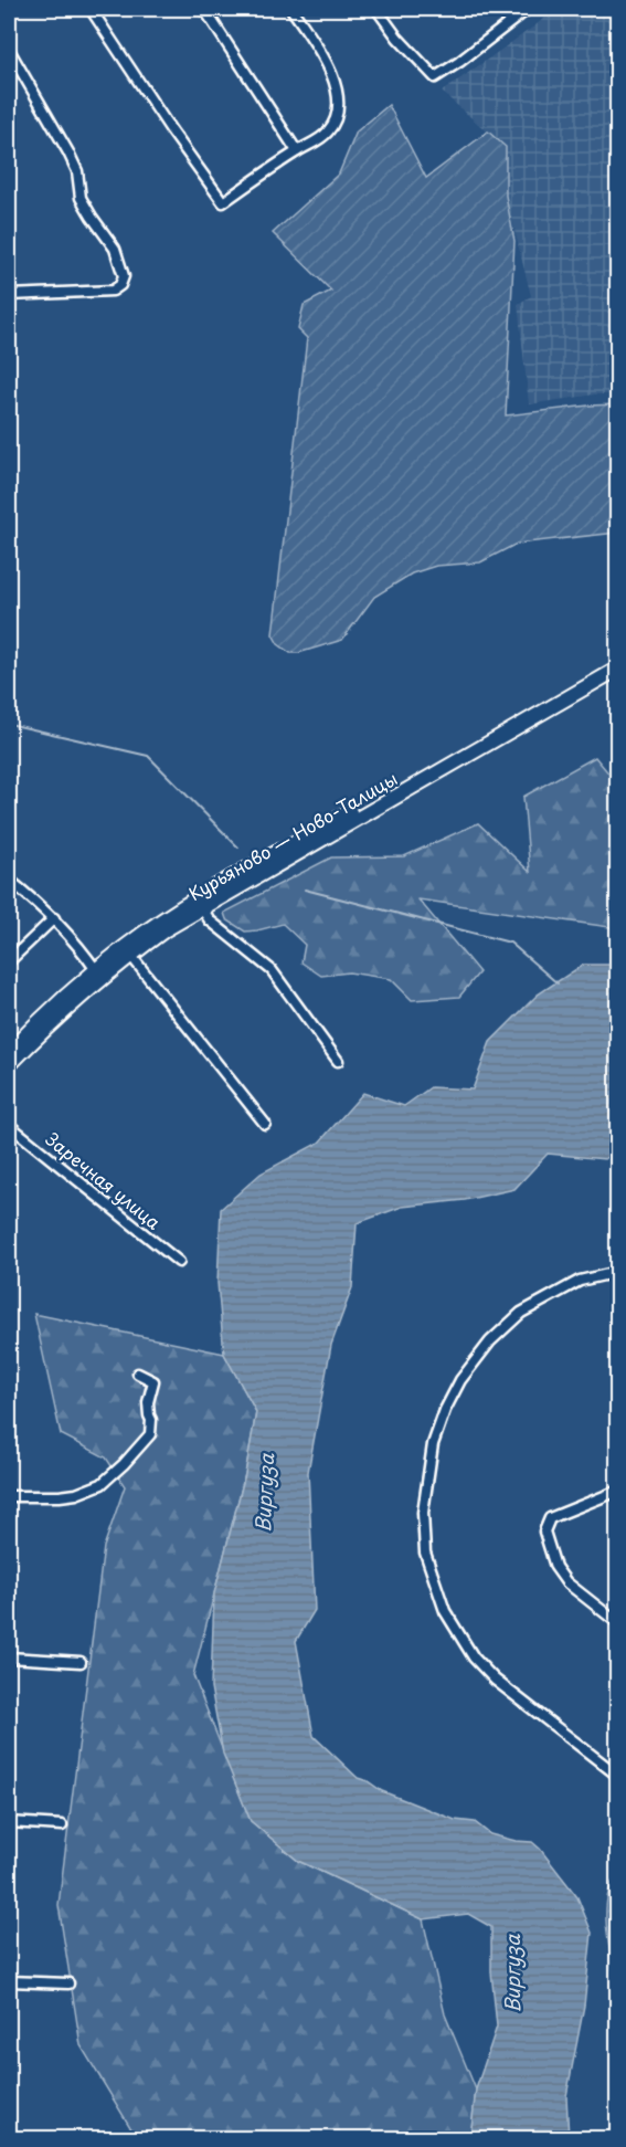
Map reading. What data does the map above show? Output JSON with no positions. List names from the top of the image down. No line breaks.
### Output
{"streets":{"main road":["Курьяново — Ново-Талицы"],"street":["Заречная улица"]},"water":["Виргуза"]}
